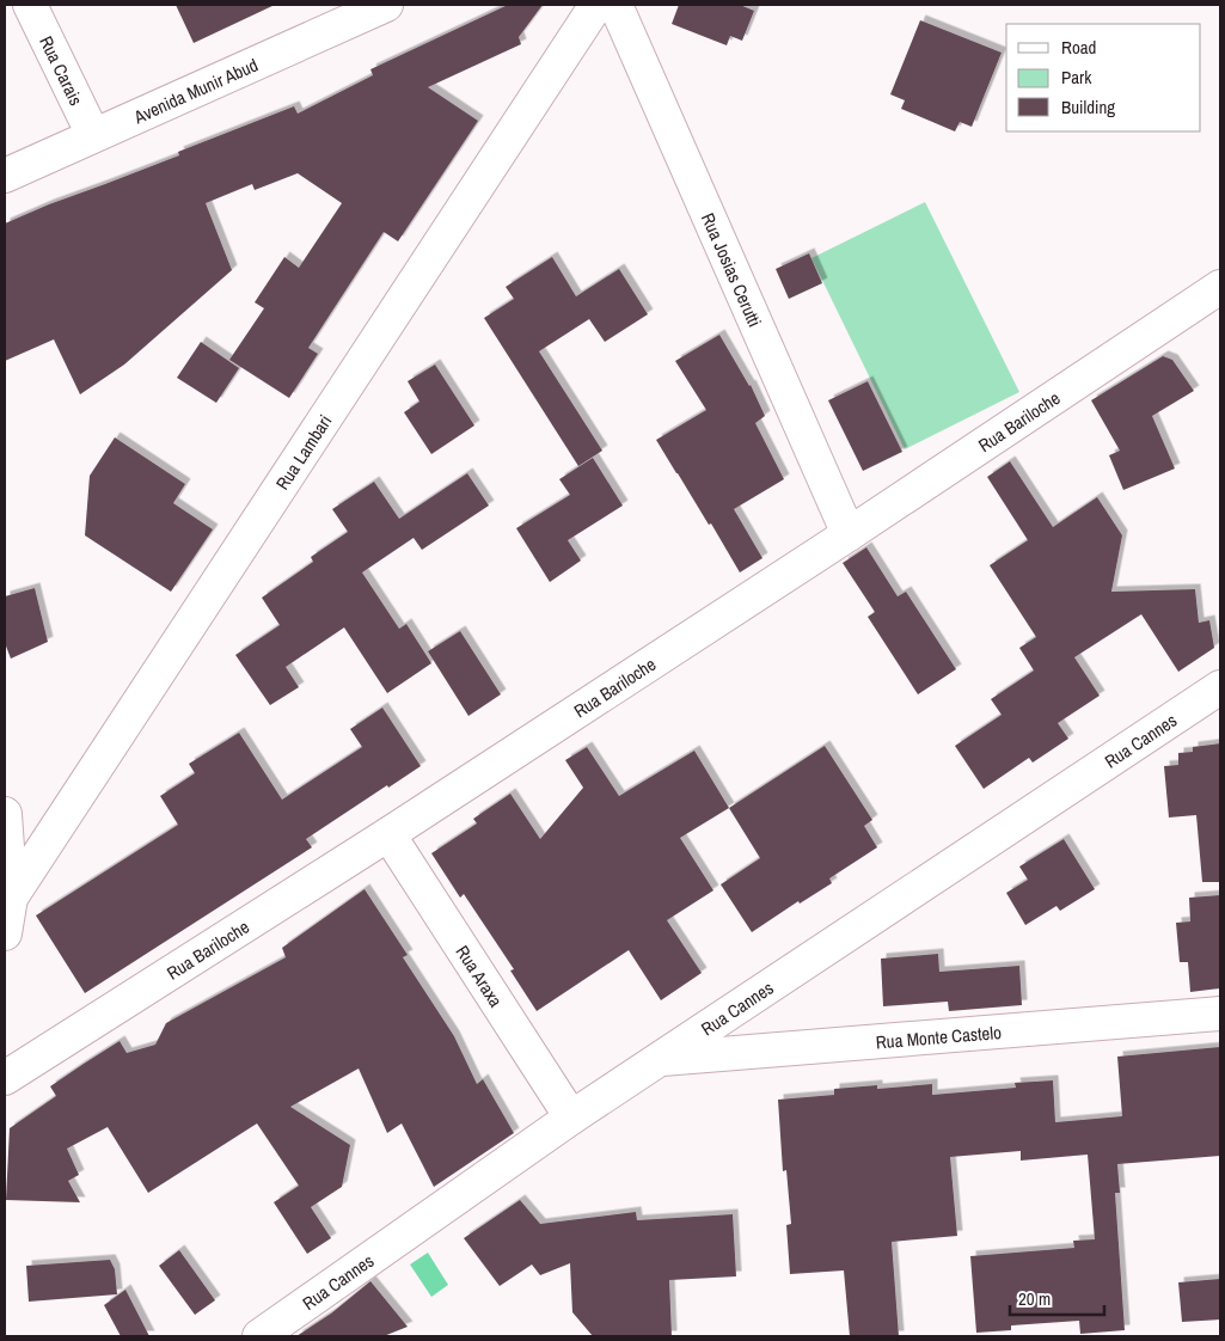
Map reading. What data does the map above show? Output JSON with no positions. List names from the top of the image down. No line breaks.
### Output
{"streets":{"street":["Rua Carais","Avenida Munir Abud","Rua Josias Cerutti","Rua Bariloche","Rua Lambari","Rua Cannes","Rua Araxa","Rua Monte Castelo"]},"crossings":[["Rua Carais","Avenida Munir Abud"],["Rua Josias Cerutti","Rua Bariloche"],["Rua Bariloche","Rua Araxa"],["Rua Cannes","Rua Araxa"],["Rua Cannes","Rua Monte Castelo"]],"legend":["Road","Park","Building"],"scale_bar":"20 m"}
